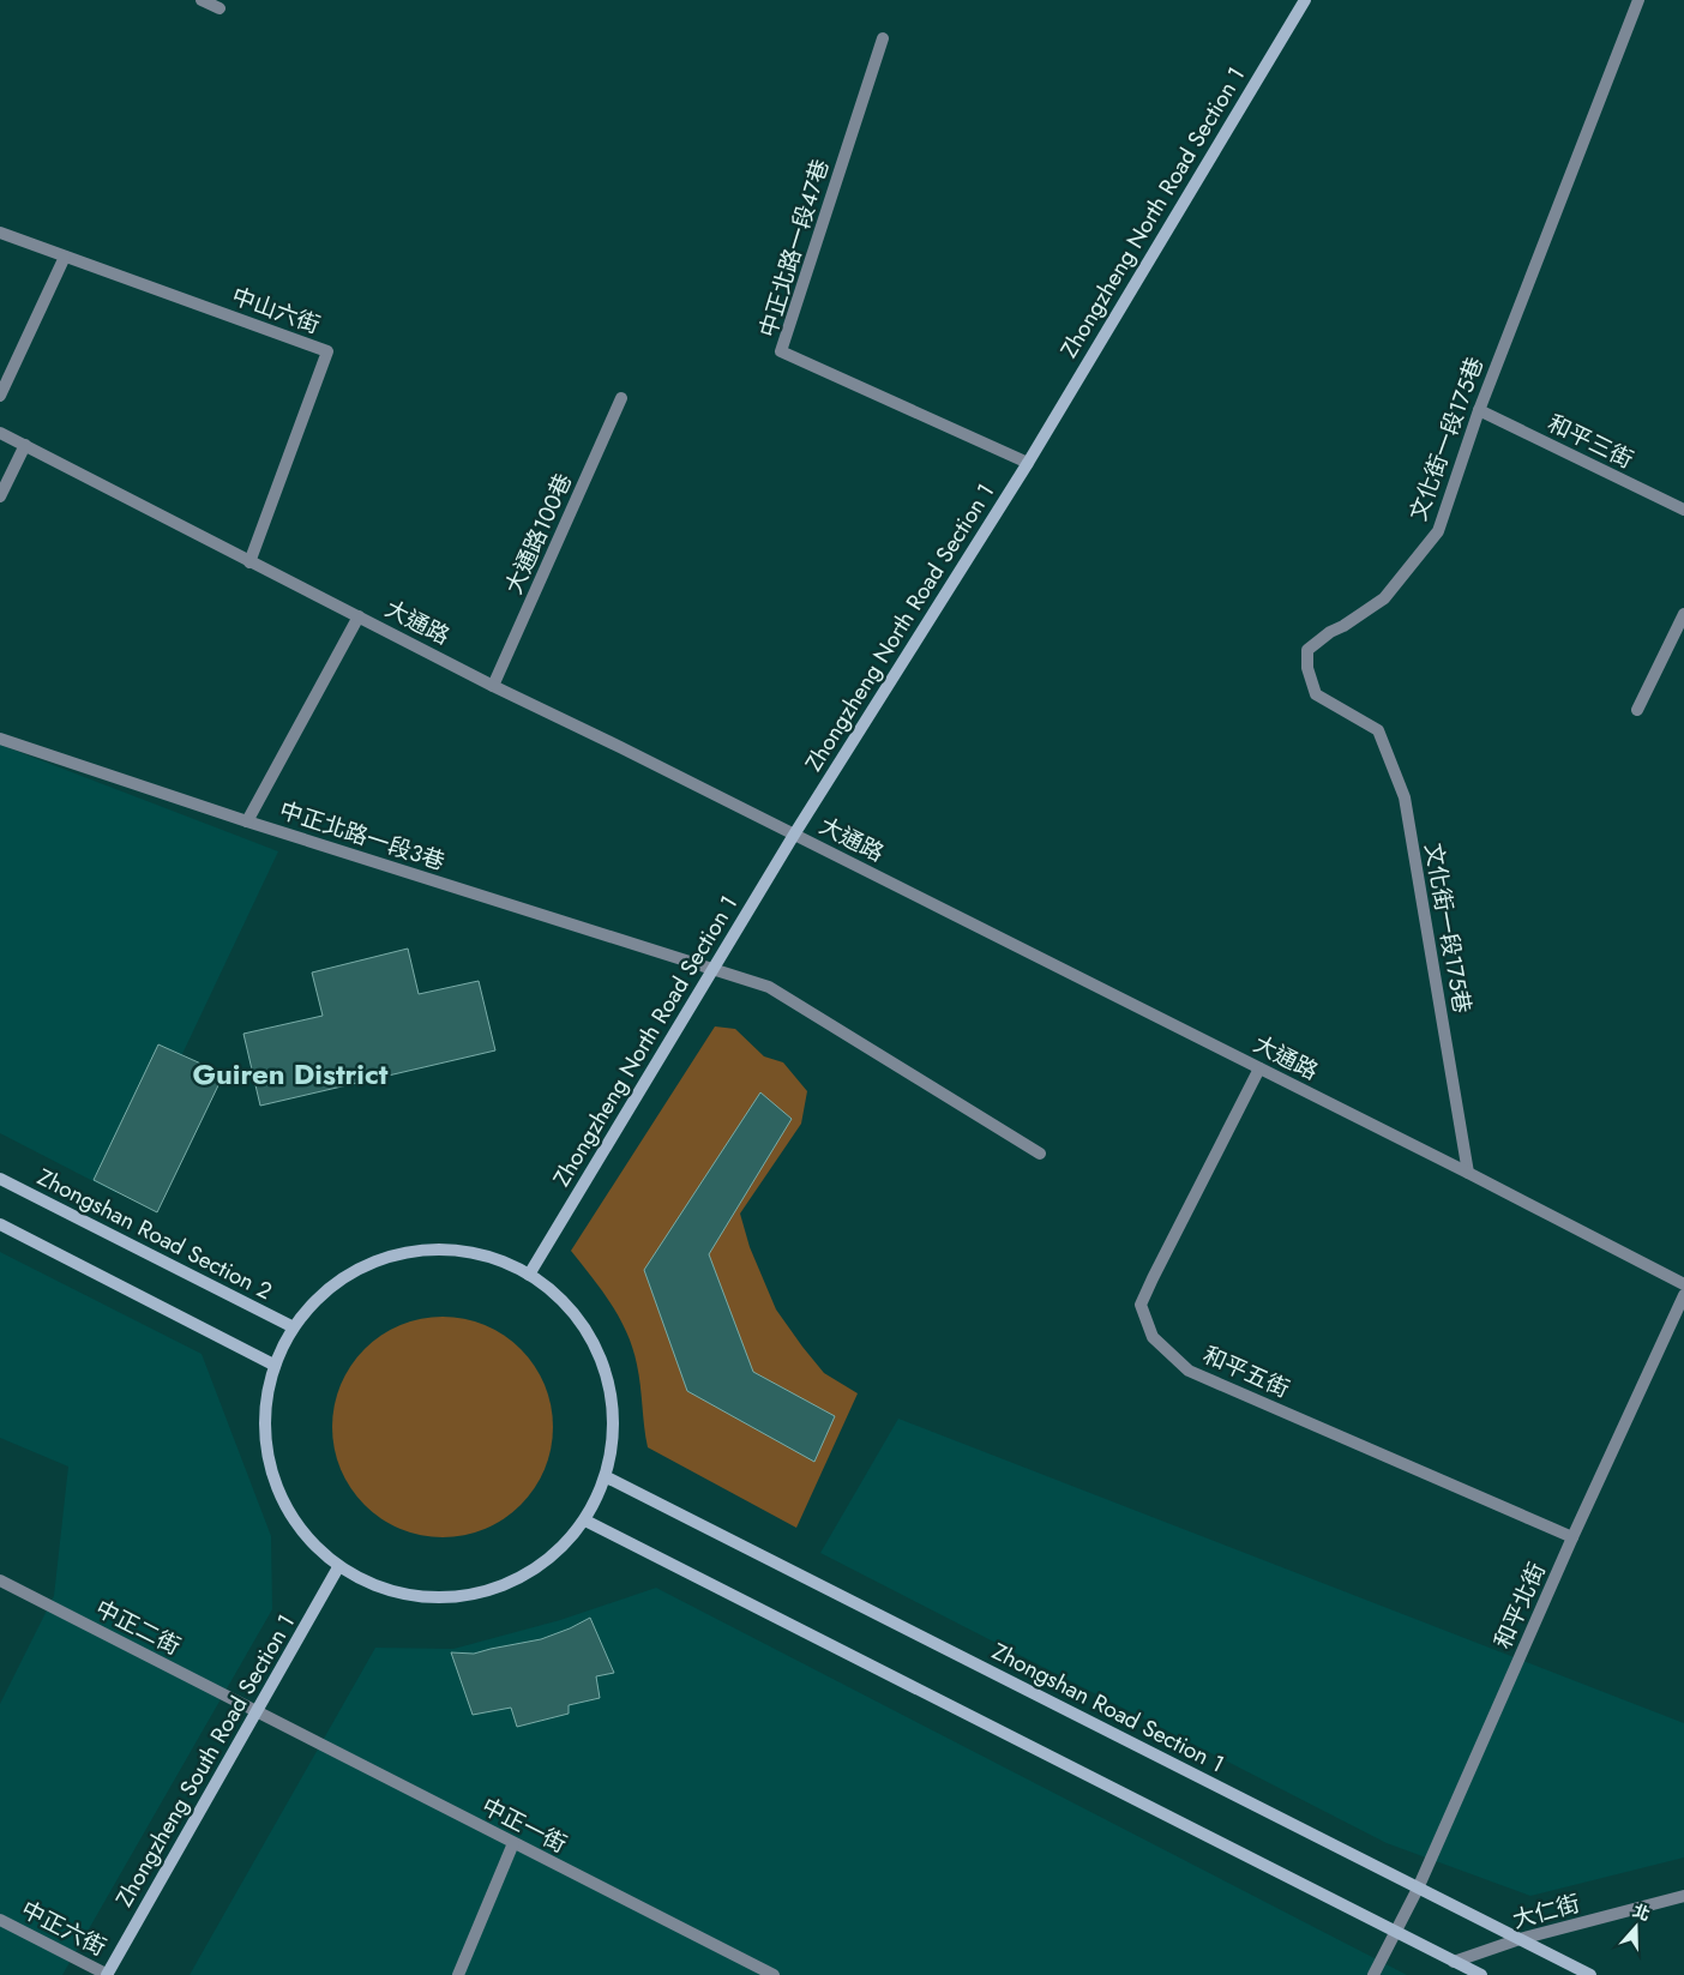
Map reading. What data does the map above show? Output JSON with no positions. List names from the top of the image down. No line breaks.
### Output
{"streets":{"main road":["Zhongzheng North Road Section 1","Zhongshan Road Section 2","Zhongshan Road Section 1","Zhongzheng South Road Section 1"],"street":["中正北路一段47巷","中山六街","文化街一段175巷","和平三街","大通路100巷","大通路","中正北路一段3巷","和平五街","和平北街","中正二街","中正一街","大仁街","中正六街"]},"crossings":[["Zhongzheng North Road Section 1","中正北路一段47巷"],["Zhongzheng North Road Section 1","大通路"],["Zhongzheng North Road Section 1","中正北路一段3巷"],["中山六街","大通路"],["文化街一段175巷","和平三街"],["文化街一段175巷","大通路"],["大通路100巷","大通路"],["大通路","和平五街"],["和平五街","和平北街"],["和平北街","Zhongshan Road Section 1"],["中正二街","Zhongzheng South Road Section 1"],["中正二街","中正一街"],["Zhongshan Road Section 1","大仁街"],["Zhongzheng South Road Section 1","中正一街"],["Zhongzheng South Road Section 1","中正六街"]],"districts":["Guiren District"],"north":"top"}
